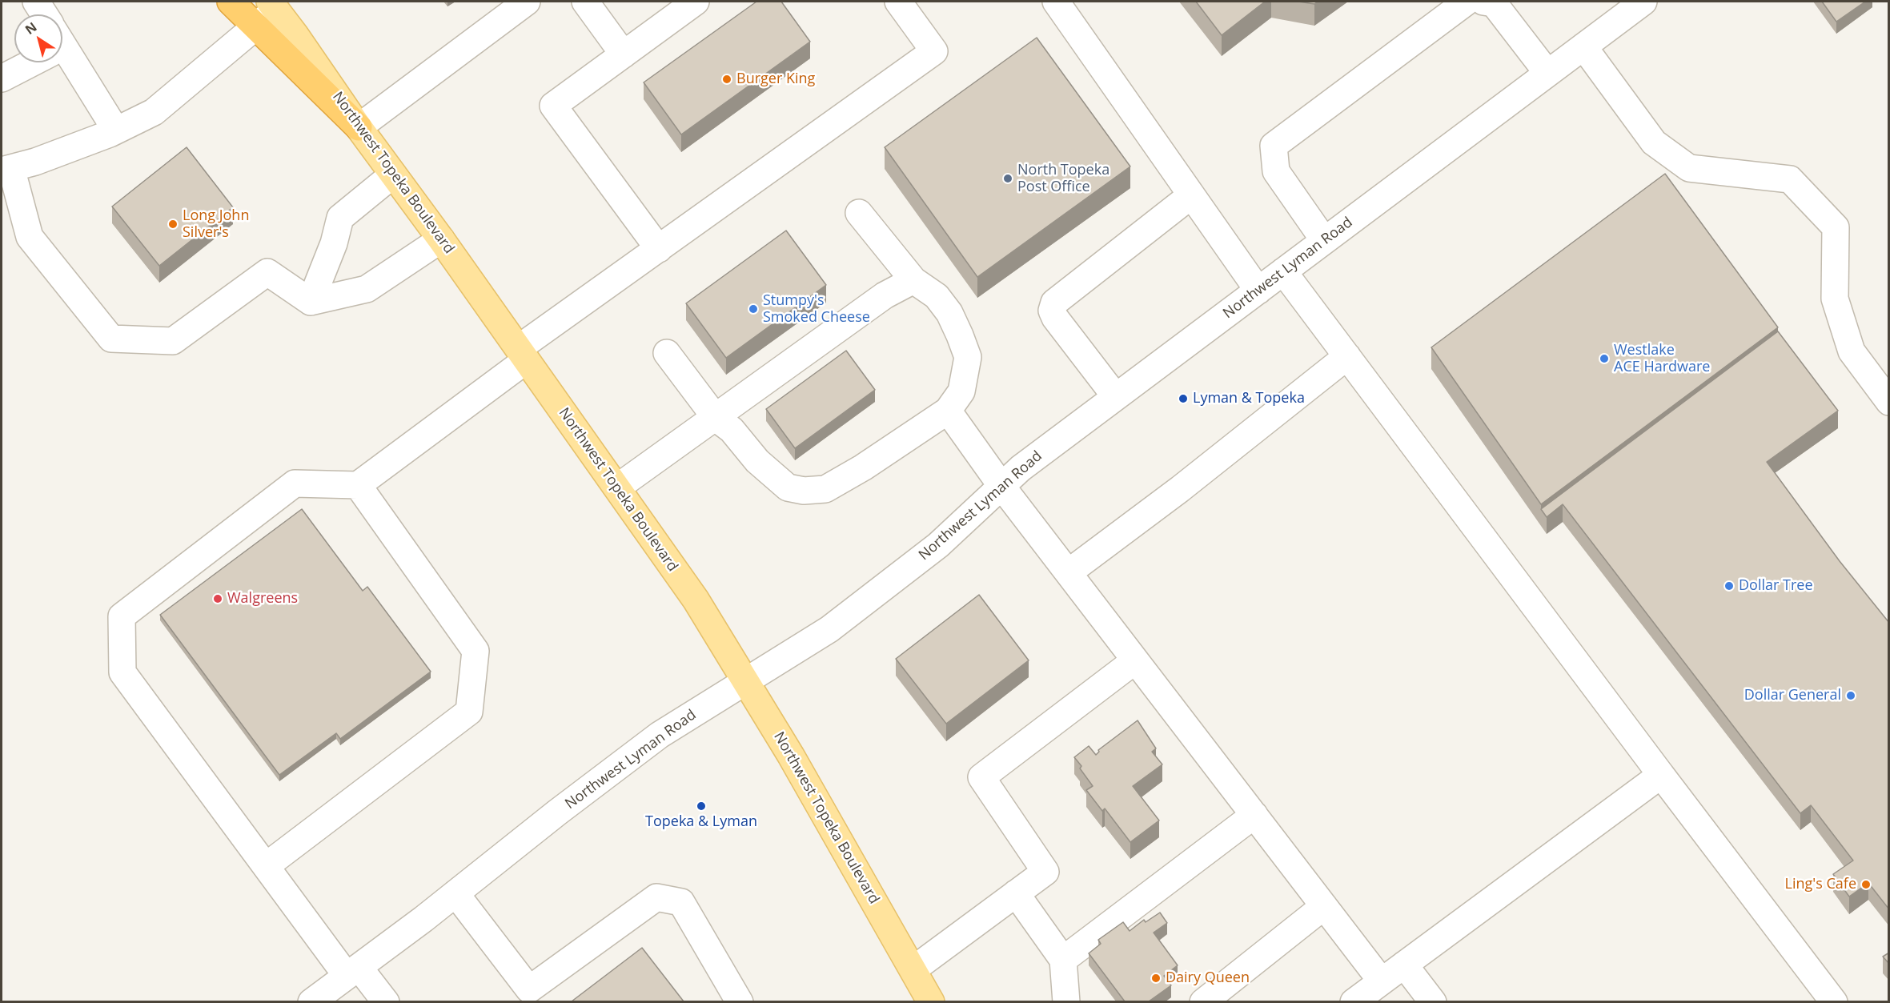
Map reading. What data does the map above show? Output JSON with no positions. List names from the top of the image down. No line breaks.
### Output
{"streets":{"main road":["Northwest Topeka Boulevard"],"street":["Northwest Lyman Road"]},"crossings":[["Northwest Topeka Boulevard","Northwest Lyman Road"]],"places":["Burger King","North Topeka Post Office","Long John Silver's","Stumpy's Smoked Cheese","Westlake ACE Hardware","Lyman & Topeka","Dollar Tree","Walgreens","Dollar General","Topeka & Lyman","Ling's Cafe","Dairy Queen"],"north":"top left"}
